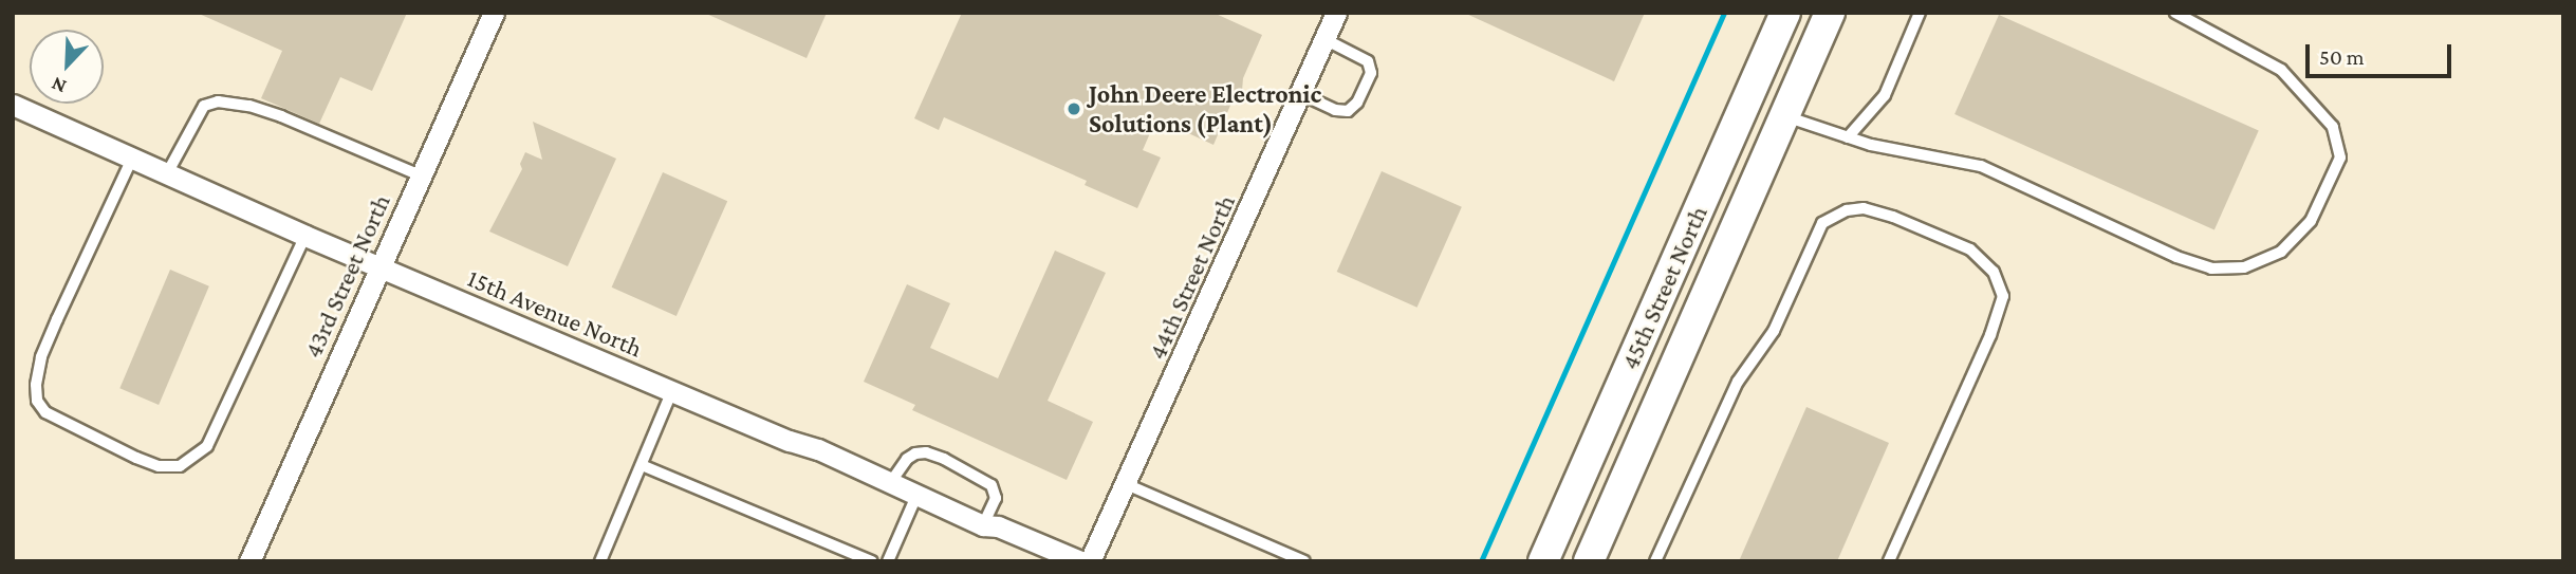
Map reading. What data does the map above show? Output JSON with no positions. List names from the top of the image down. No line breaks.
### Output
{"streets":{"main road":["45th Street North"],"street":["43rd Street North","44th Street North","15th Avenue North"]},"crossings":[["43rd Street North","15th Avenue North"]],"places":["John Deere Electronic Solutions (Plant)"],"scale_bar":"50 m","north":"bottom left"}
